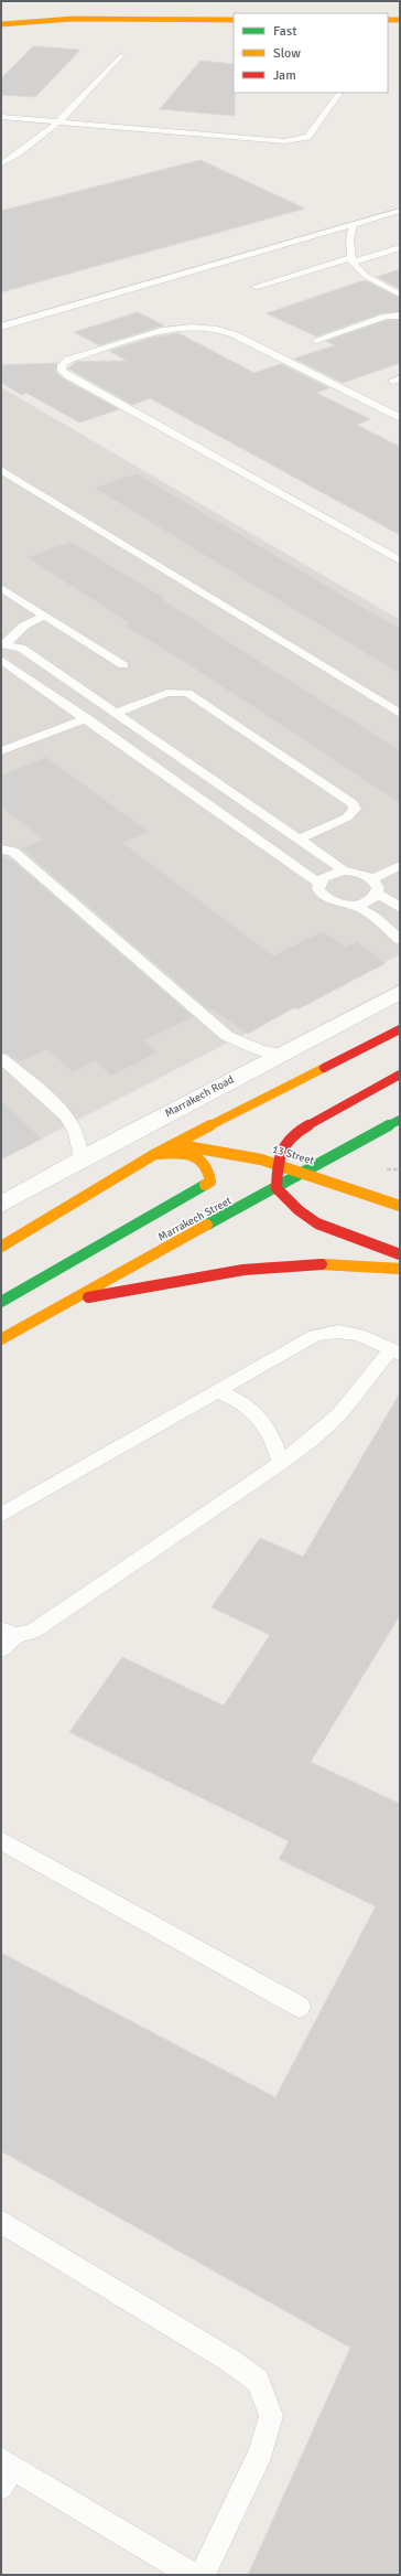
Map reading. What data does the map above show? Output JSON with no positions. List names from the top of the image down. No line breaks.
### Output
{"streets":{"main road":["13 Street","Marrakech Street"],"street":["Marrakech Road"]},"crossings":[["13 Street","Marrakech Street"]],"legend":["Fast","Slow","Jam"]}
